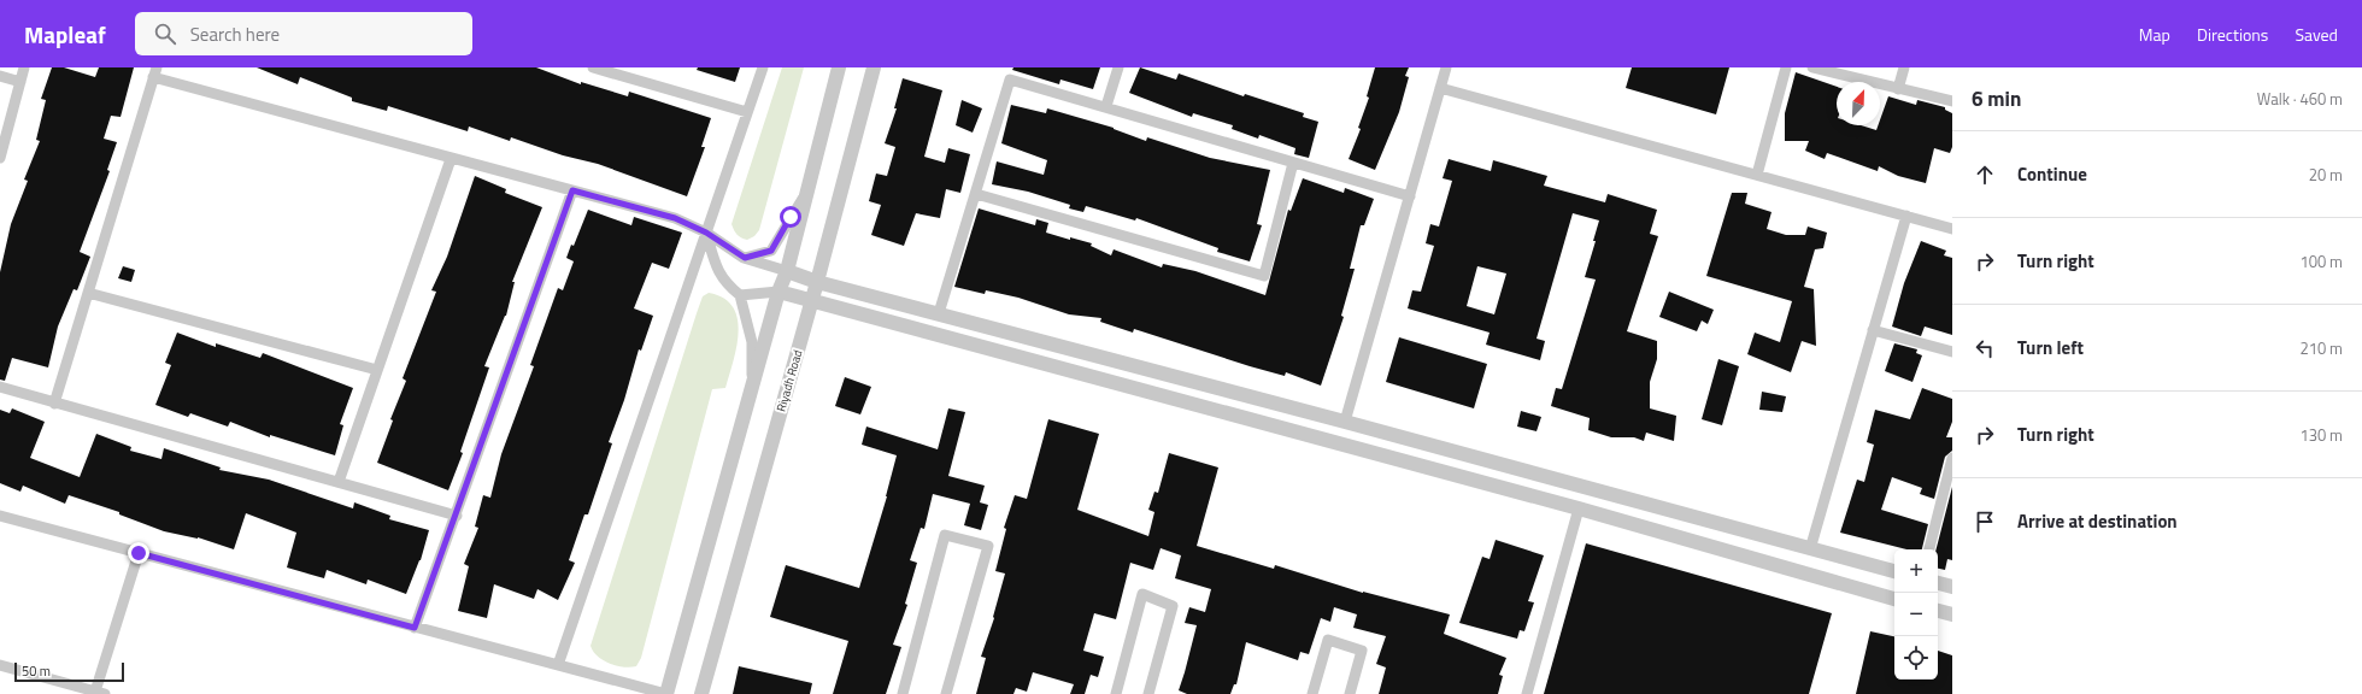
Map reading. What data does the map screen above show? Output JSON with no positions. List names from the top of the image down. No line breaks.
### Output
{"streets":{"street":["Riyadh Road"]},"scale_bar":"50 m","north":"top right","page":{"header":"Mapleaf","search":"Search here","nav":["Map","Directions","Saved"],"heading":["6 min","Walk · 460 m"],"list":[["Continue","20 m"],["Turn right","100 m"],["Turn left","210 m"],["Turn right","130 m"],"Arrive at destination"],"map_buttons":["+","−"],"scale":"50 m"}}
